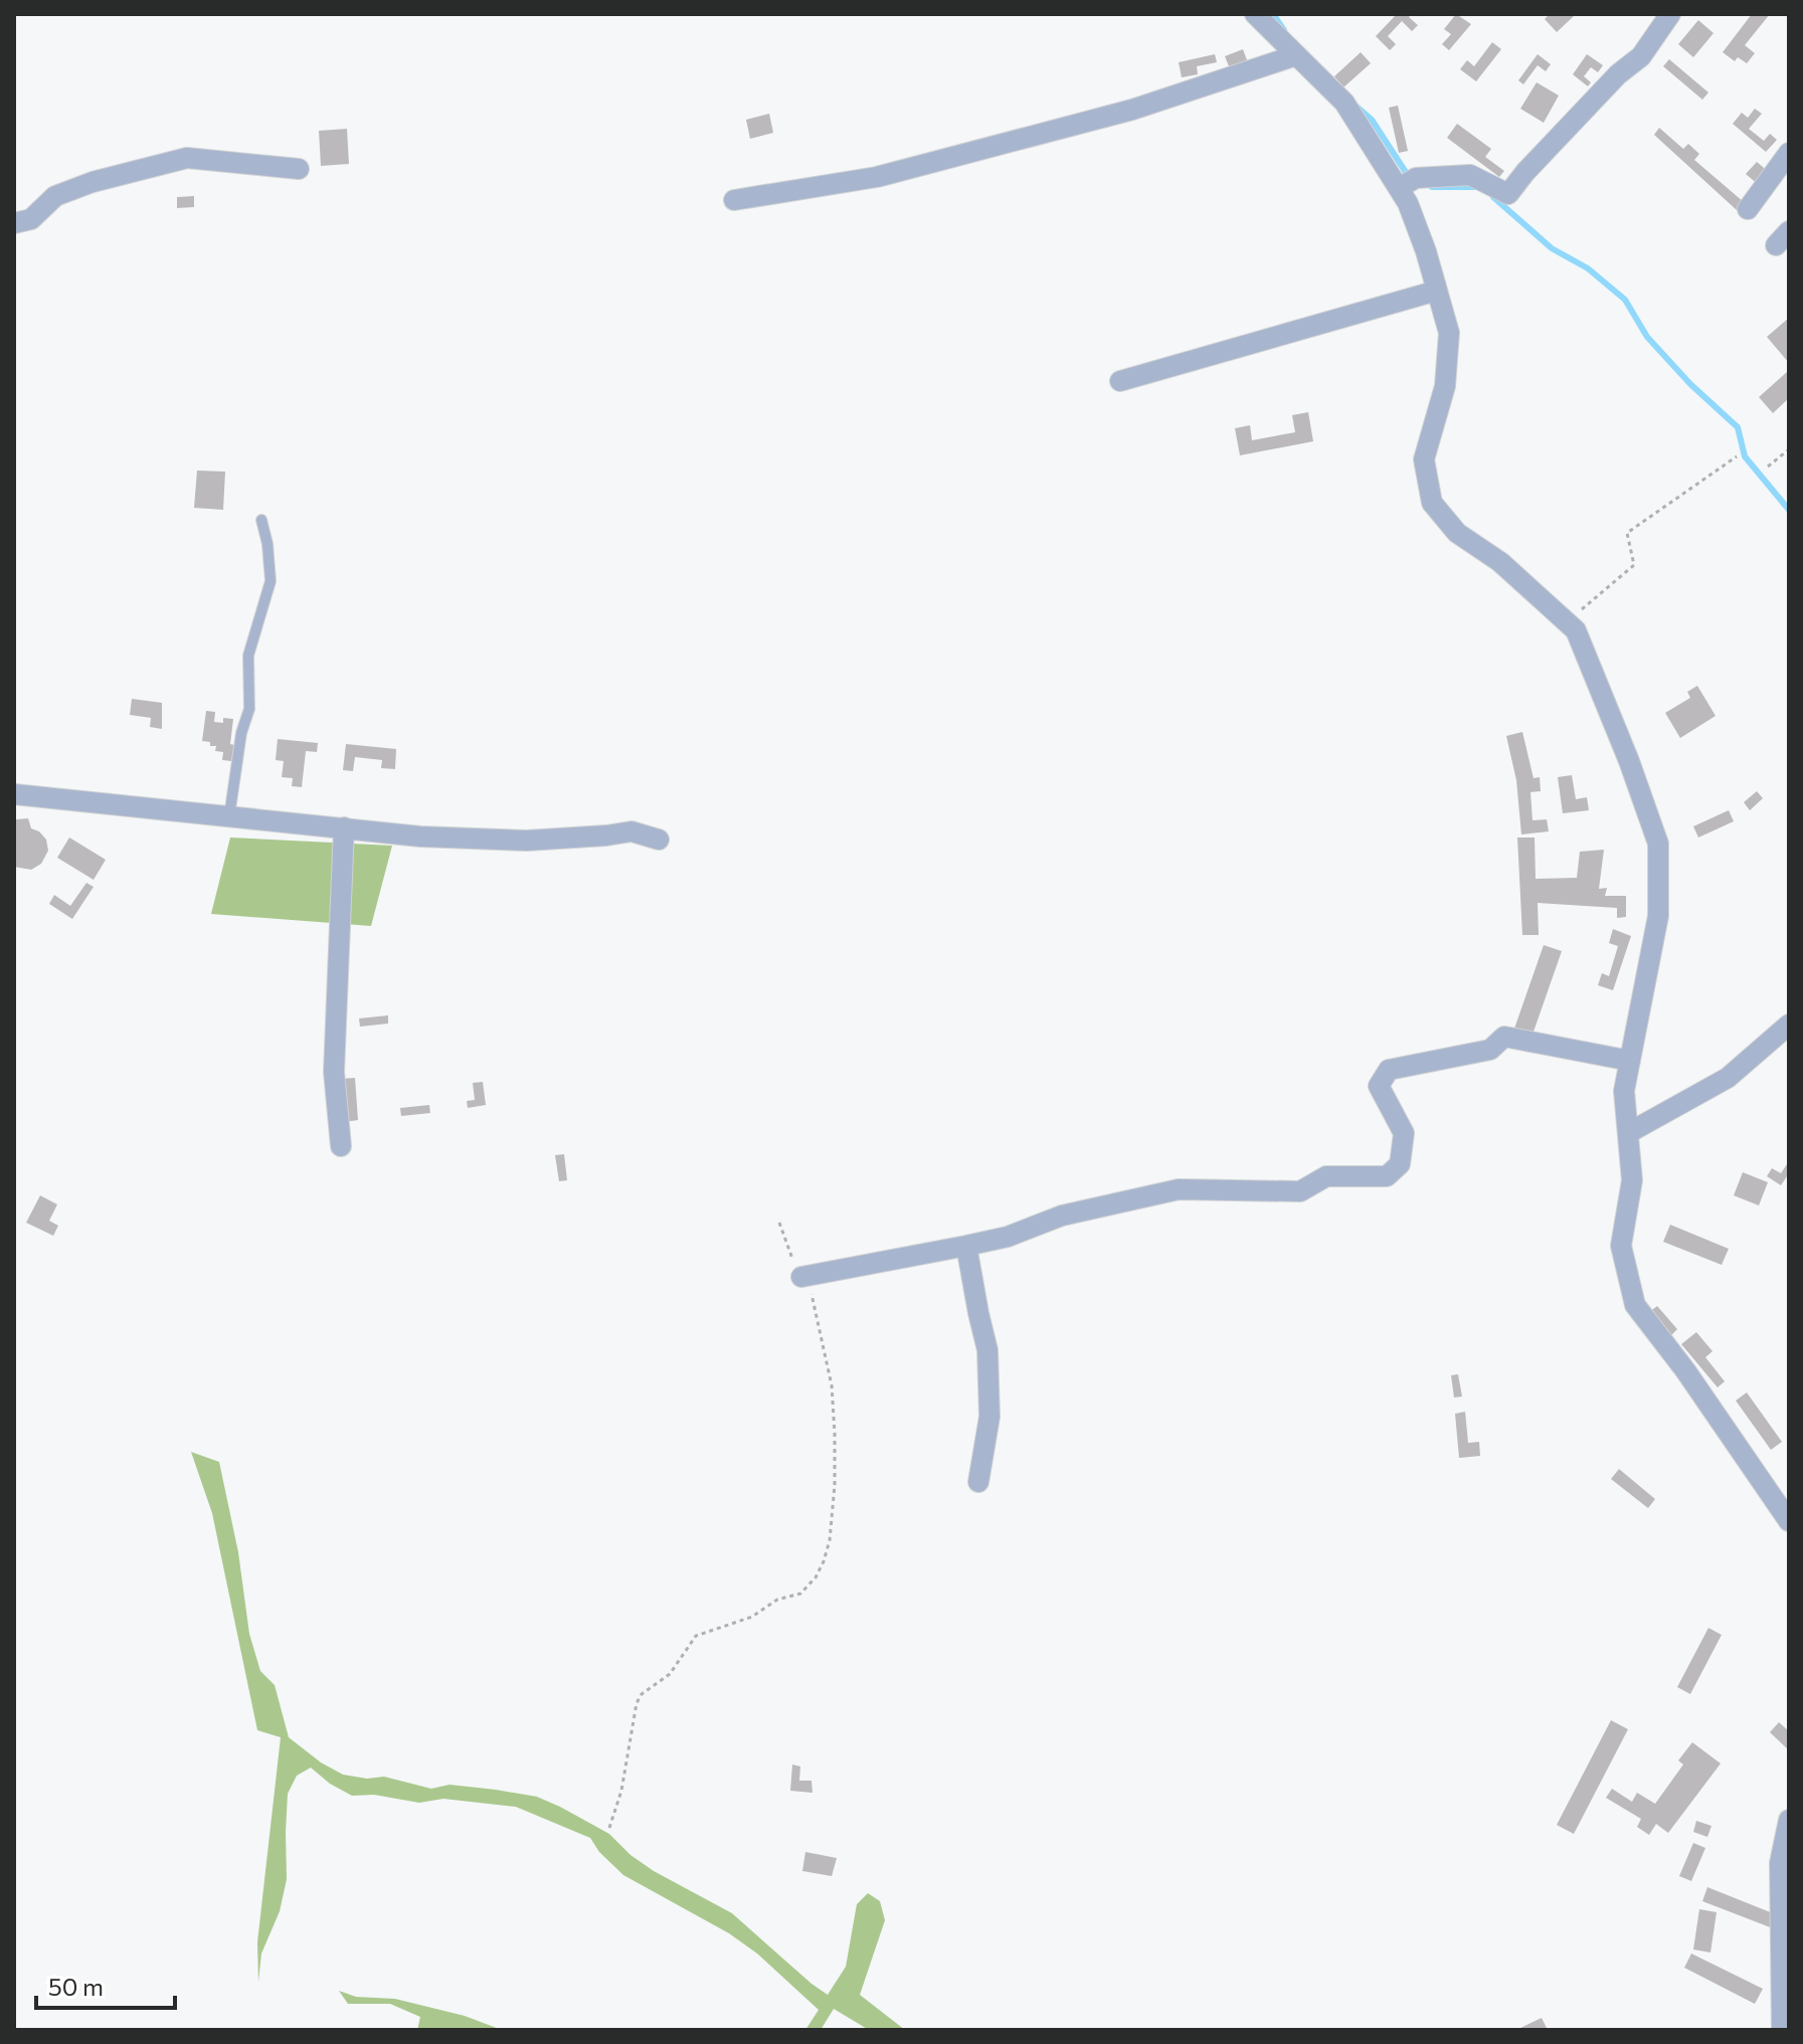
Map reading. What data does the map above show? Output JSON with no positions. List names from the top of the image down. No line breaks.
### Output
{"scale_bar":"50 m"}
